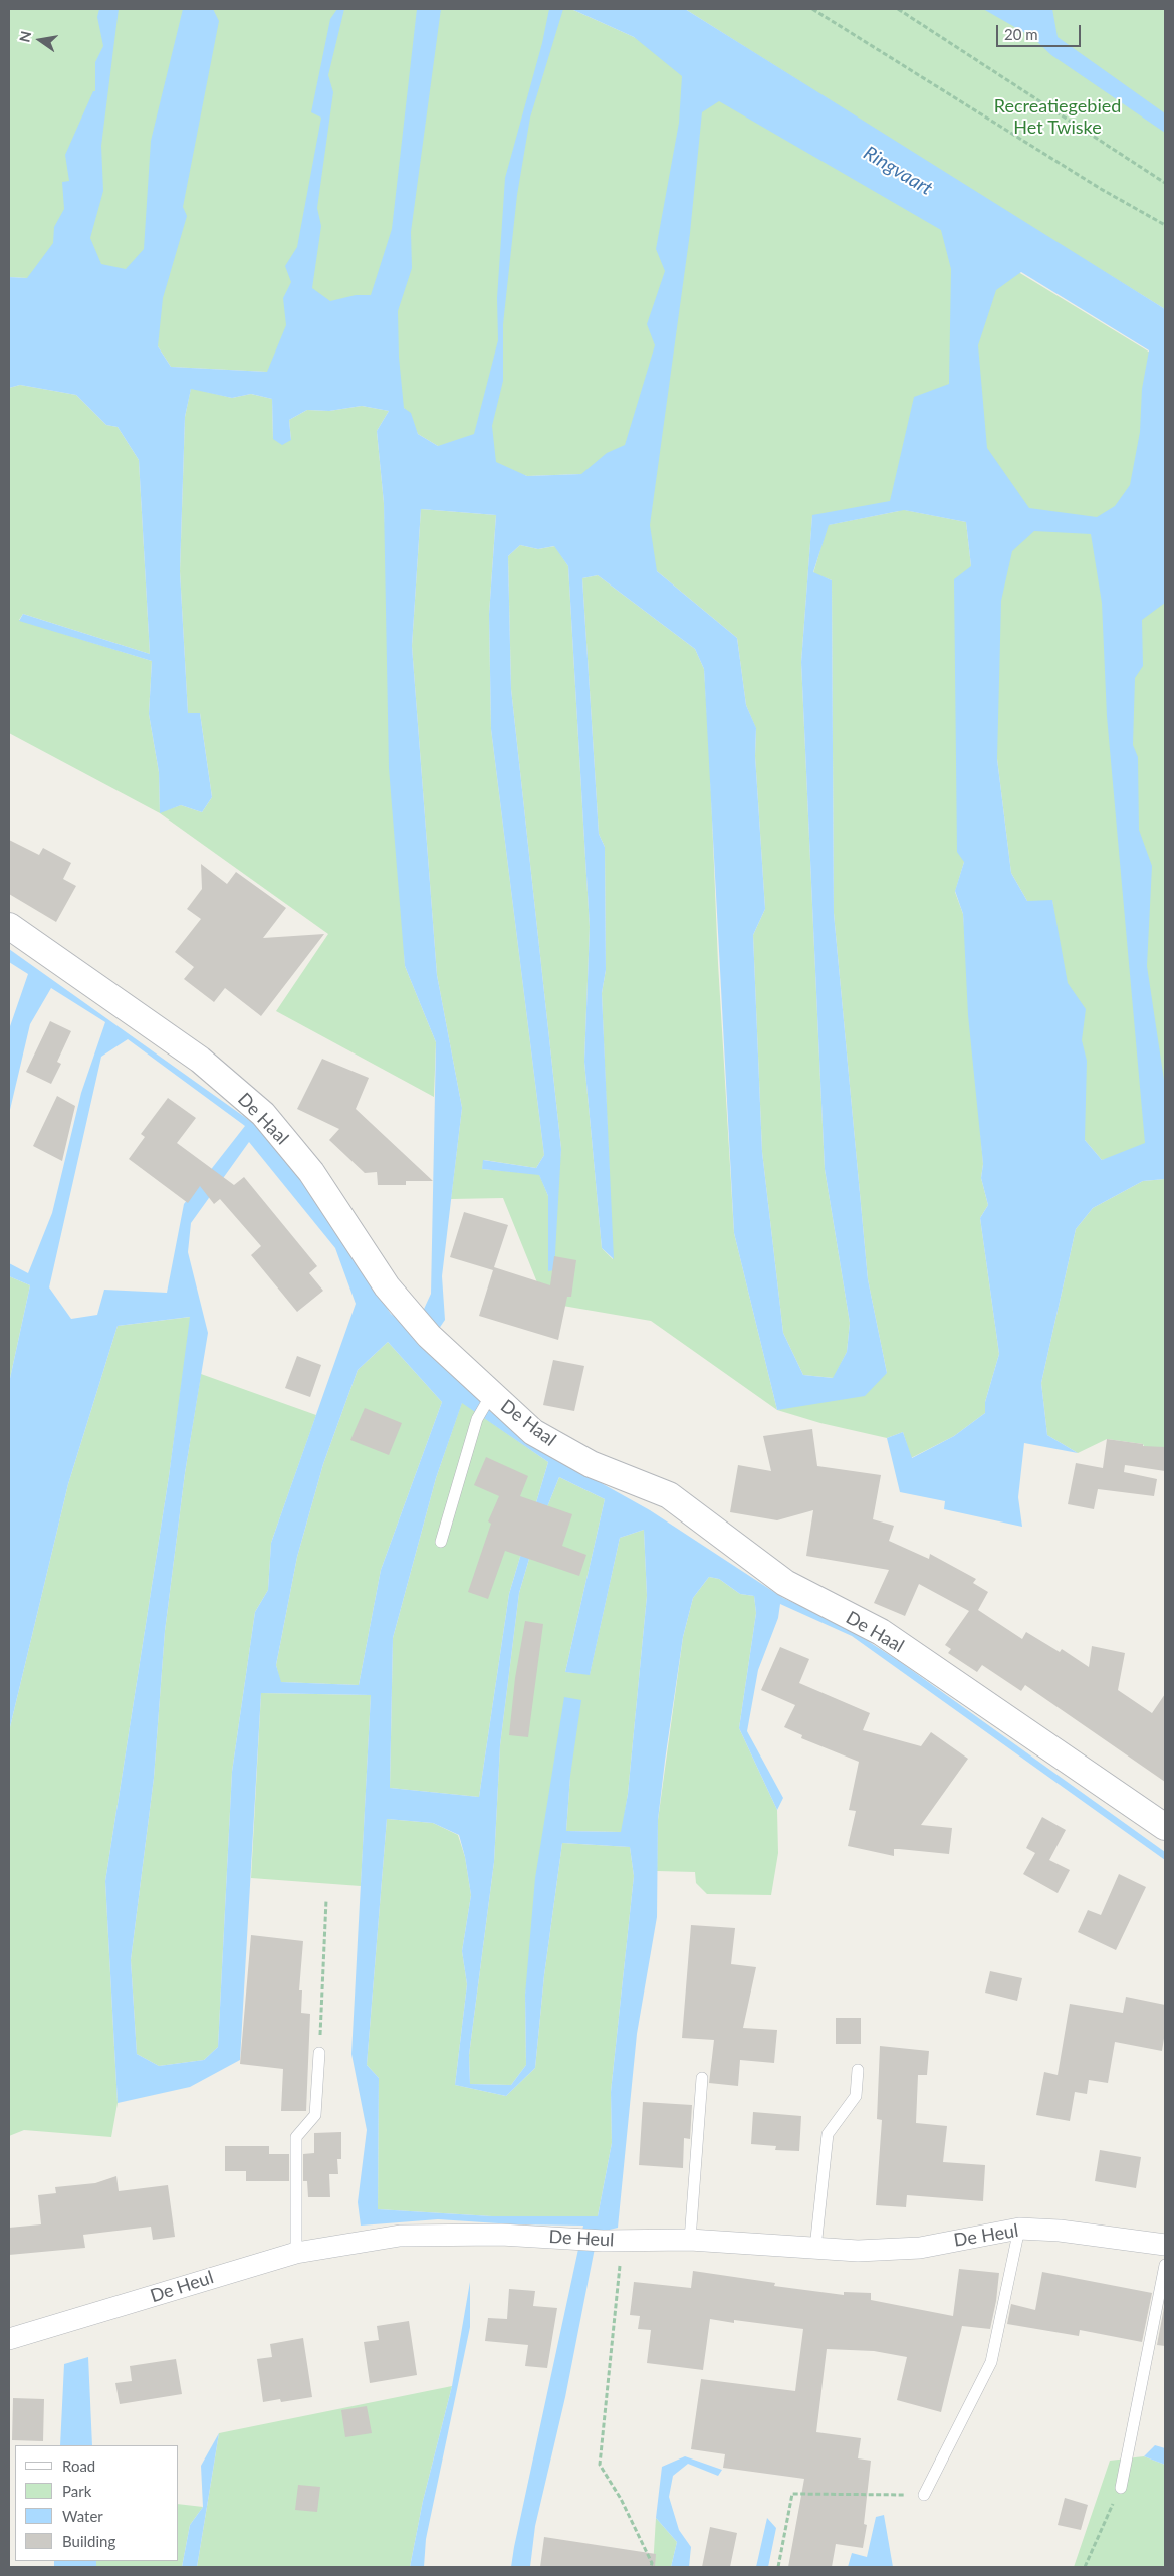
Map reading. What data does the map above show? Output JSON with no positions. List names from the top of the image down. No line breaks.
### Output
{"streets":{"street":["De Haal","De Heul"]},"water":["Ringvaart"],"parks":["Recreatiegebied Het Twiske"],"legend":["Road","Park","Water","Building"],"scale_bar":"20 m","north":"left"}
